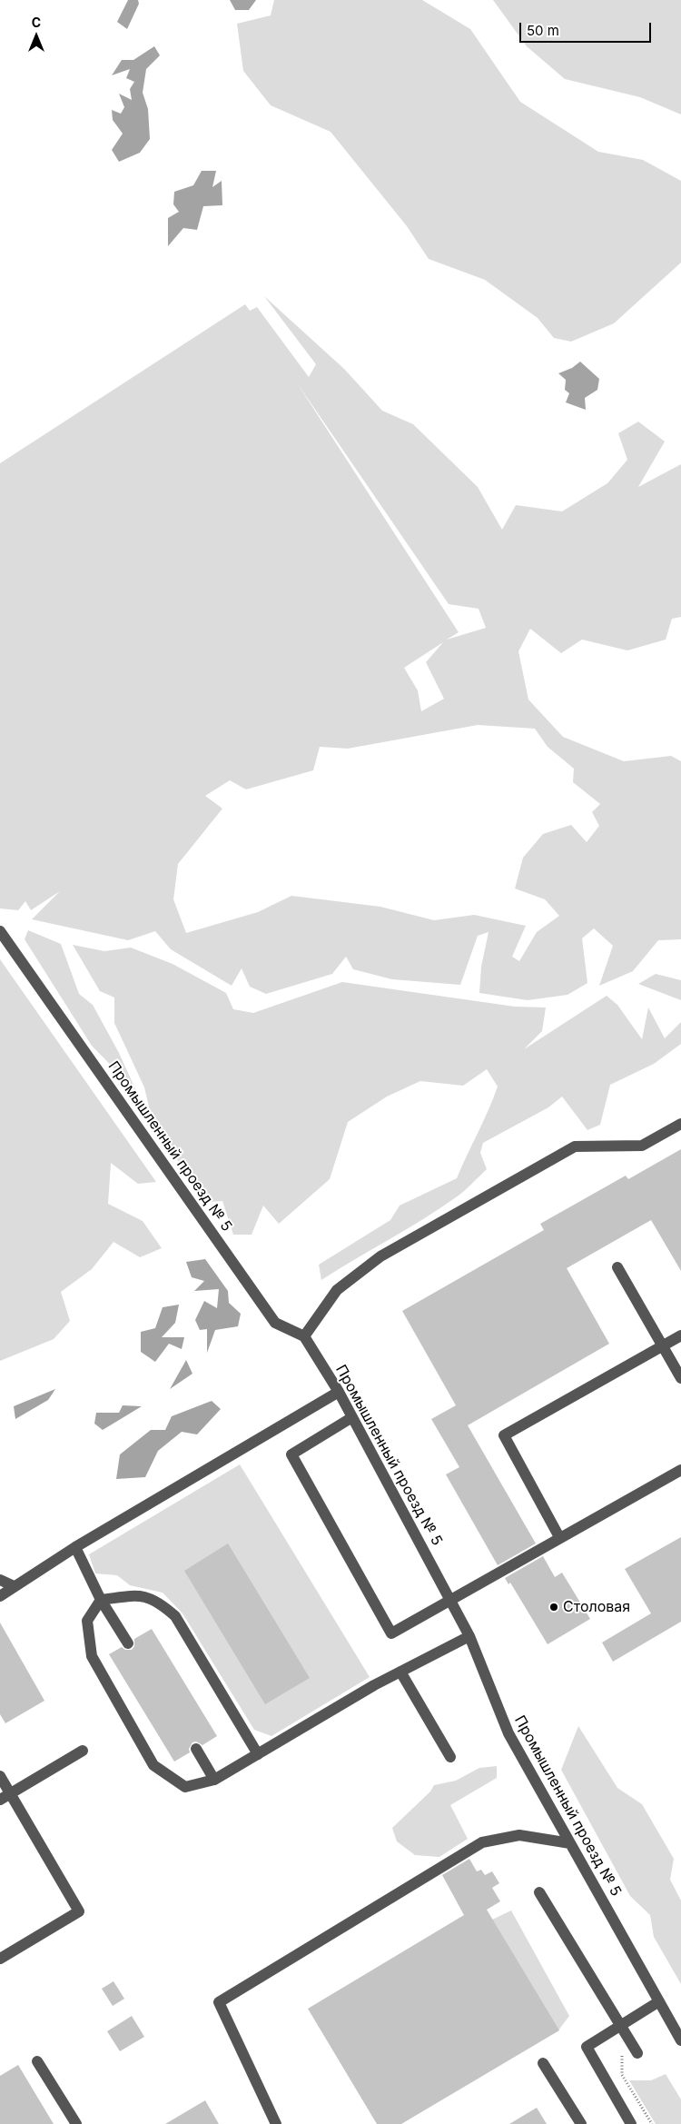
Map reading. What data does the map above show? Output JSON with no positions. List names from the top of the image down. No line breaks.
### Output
{"streets":{"street":["Промышленный проезд № 5"]},"places":["Столовая"],"scale_bar":"50 m","north":"top"}
